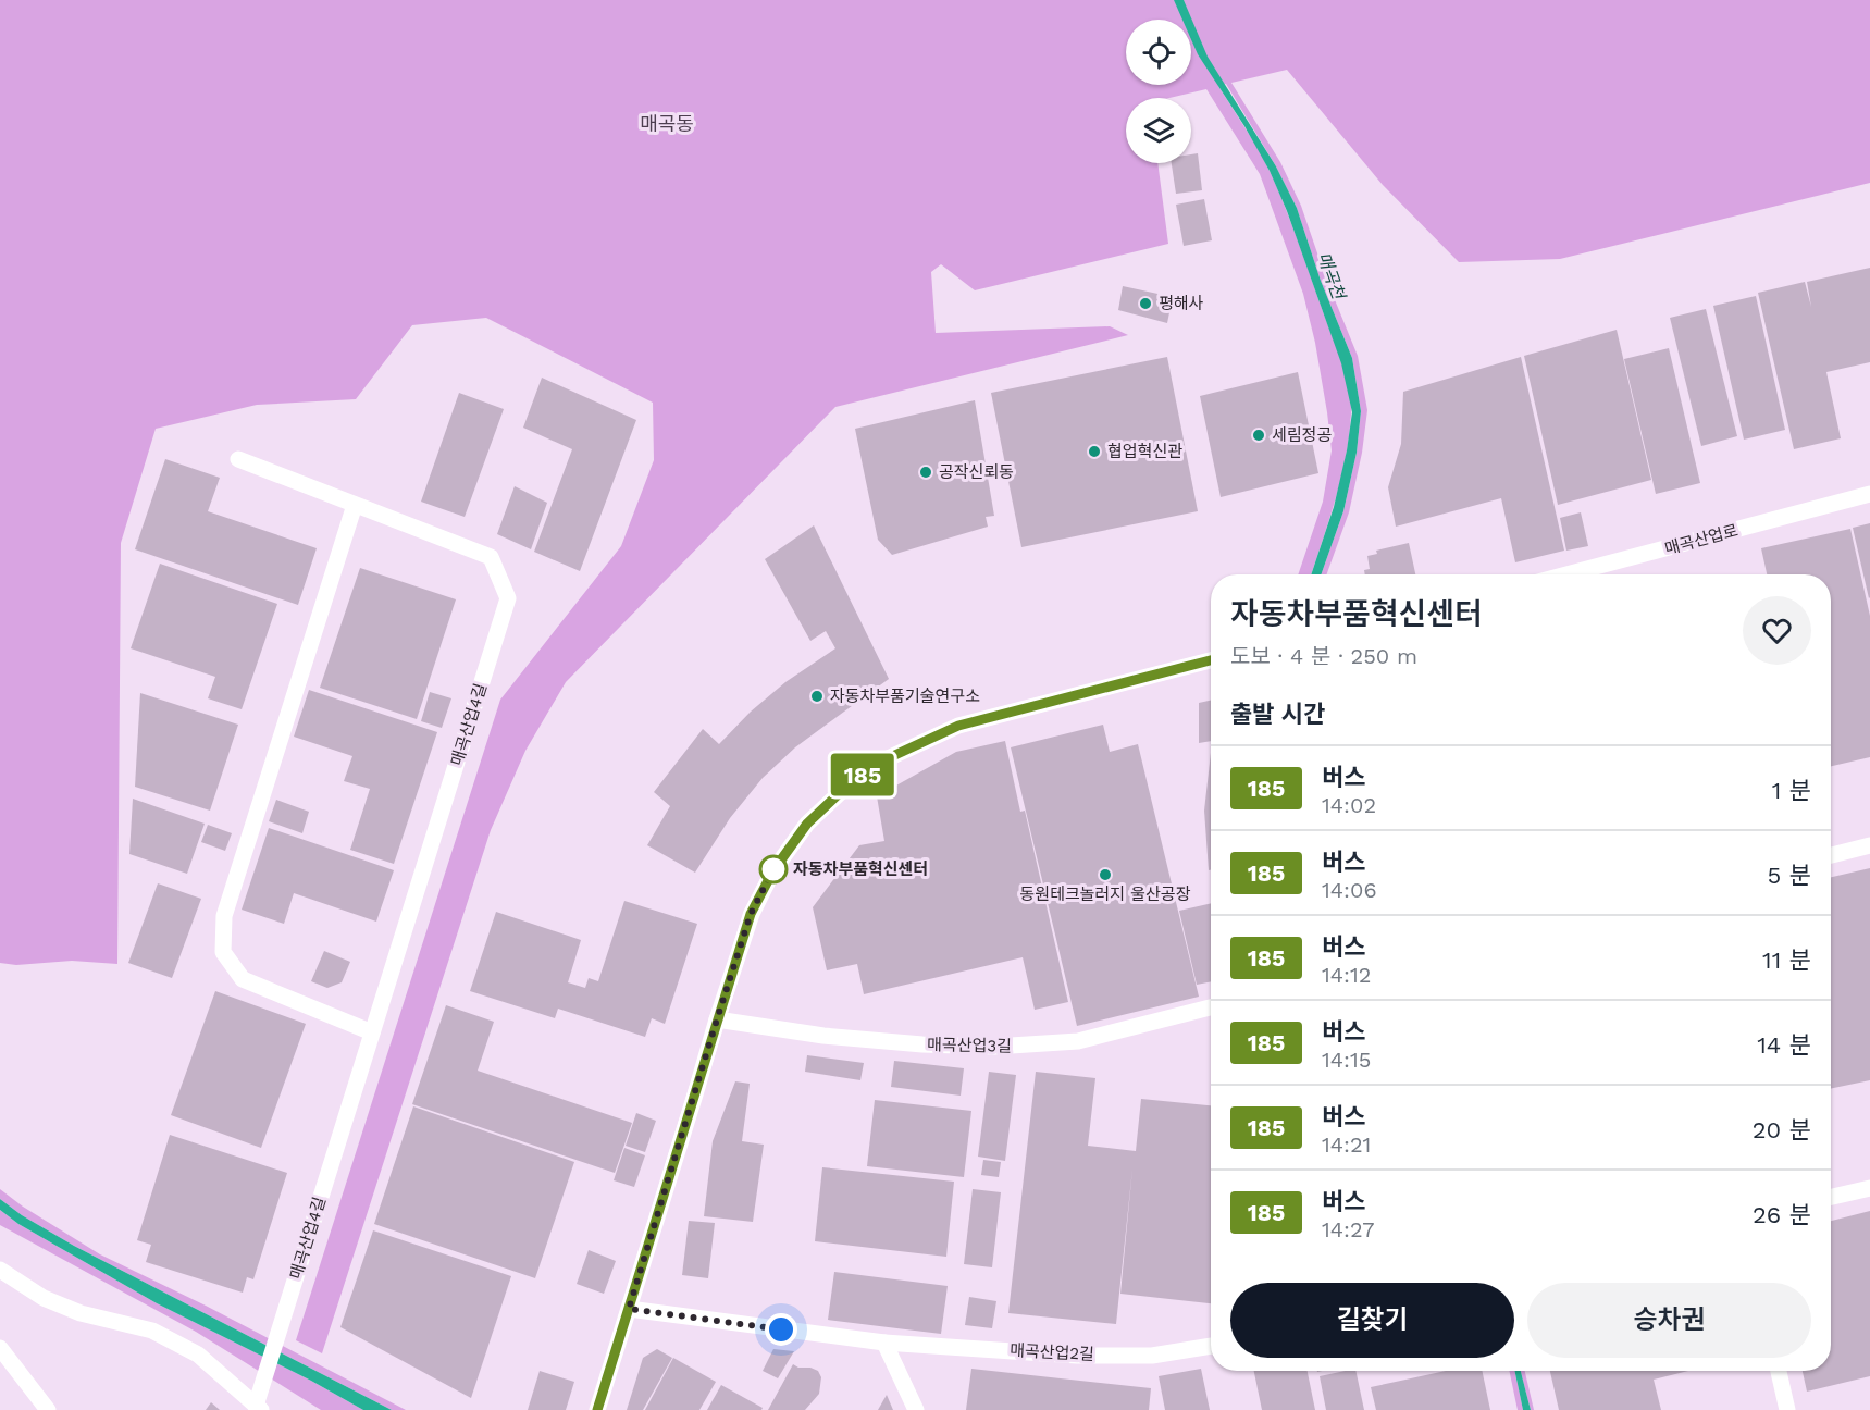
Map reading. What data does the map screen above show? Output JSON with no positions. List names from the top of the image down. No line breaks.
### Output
{"streets":{"street":["매곡산업로","매곡산업4길","매곡산업3길","매곡산업2길"]},"districts":["매곡동"],"water":["매곡천"],"places":["평해사","세림정공","협업혁신관","공작신뢰동","자동차부품기술연구소","자동차부품혁신센터","동원테크놀러지 울산공장"],"lines":["bus line 185"],"page":{"on_map":"185","heading":[["자동차부품혁신센터","도보 · 4 분 · 250 m"],"출발 시간"],"list":[{"mark":"185","name":"버스","note":"14:02","value":"1 분"},{"mark":"185","name":"버스","note":"14:06","value":"5 분"},{"mark":"185","name":"버스","note":"14:12","value":"11 분"},{"mark":"185","name":"버스","note":"14:15","value":"14 분"},{"mark":"185","name":"버스","note":"14:21","value":"20 분"},{"mark":"185","name":"버스","note":"14:27","value":"26 분"}],"buttons":["길찾기","승차권"]}}
